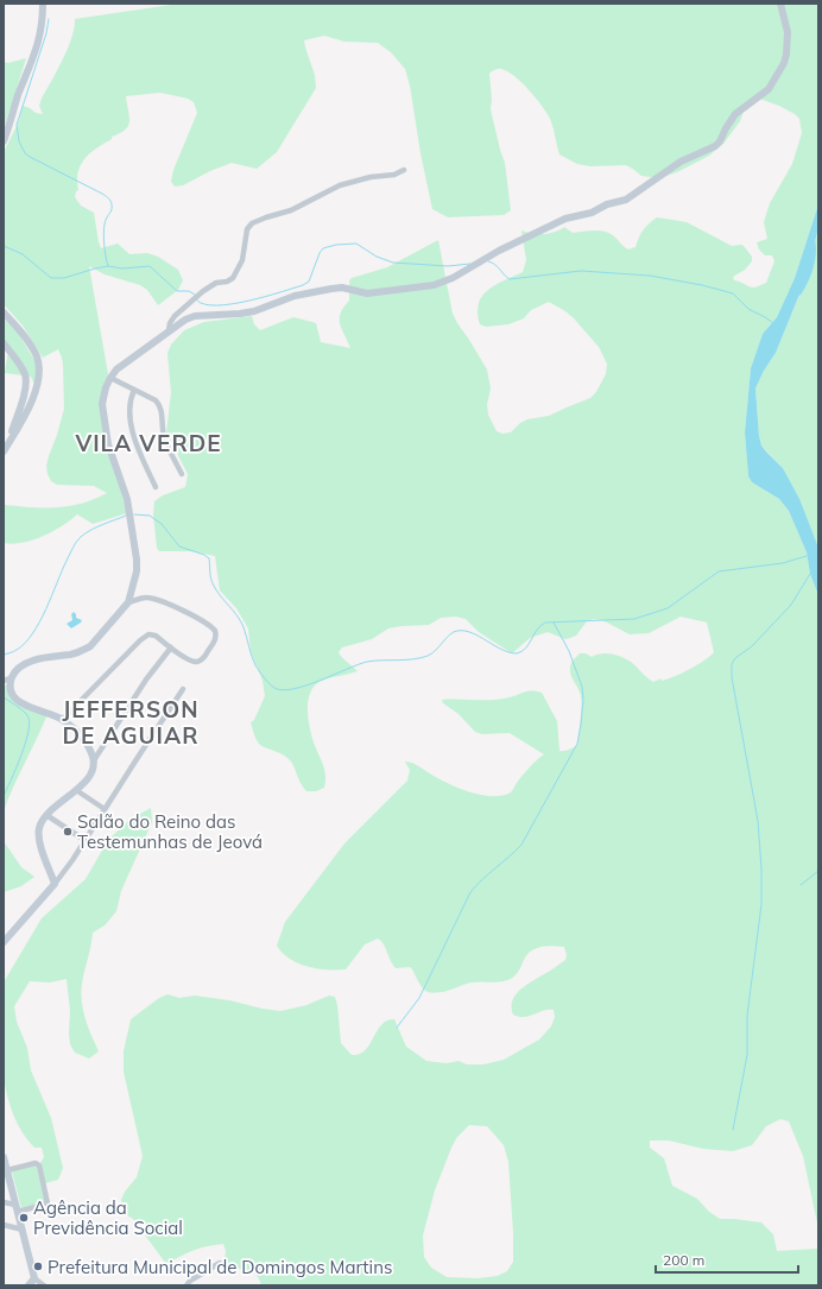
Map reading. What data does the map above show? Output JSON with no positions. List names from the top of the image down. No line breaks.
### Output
{"districts":["VILA VERDE","JEFFERSON DE AGUIAR"],"places":["Salão do Reino das Testemunhas de Jeová","Agência da Previdência Social","Prefeitura Municipal de Domingos Martins"],"scale_bar":"200 m"}
